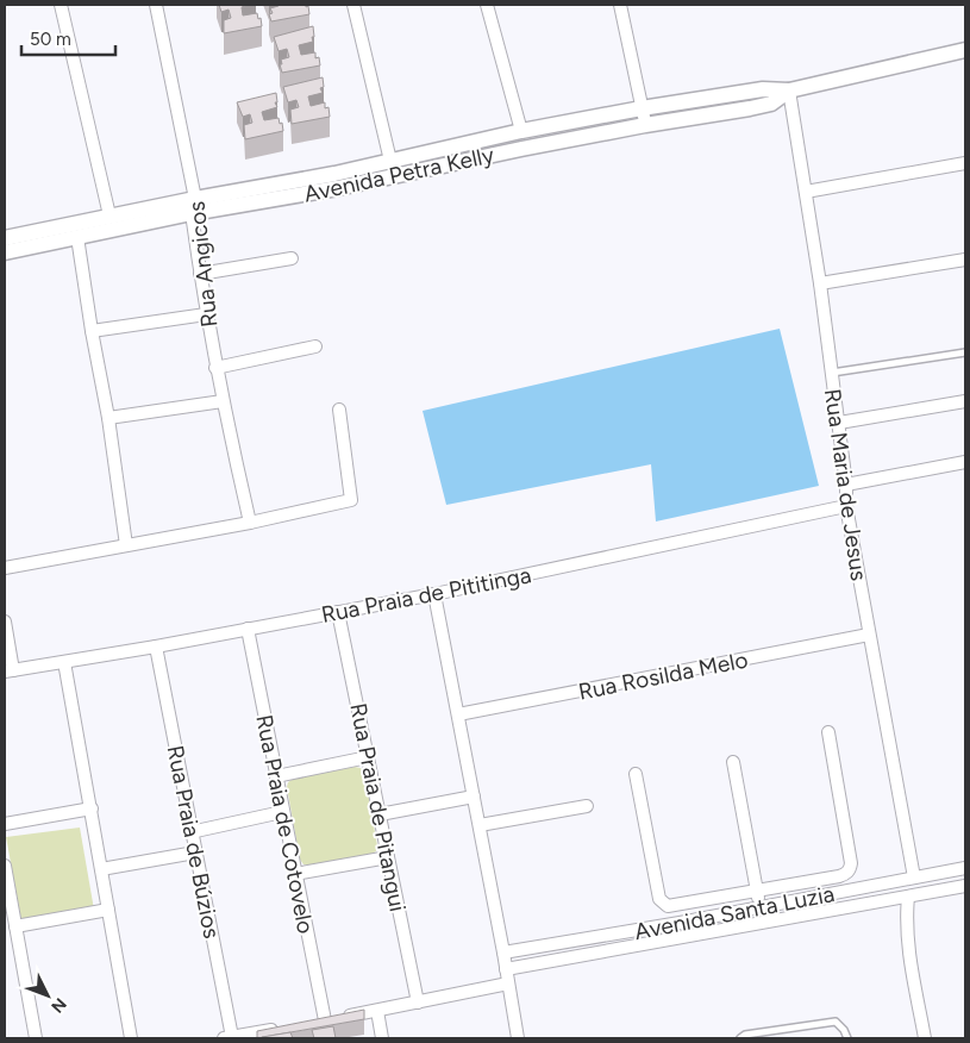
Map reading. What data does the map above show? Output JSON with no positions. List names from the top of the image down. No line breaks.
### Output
{"streets":{"street":["Avenida Petra Kelly","Rua Angicos","Rua Maria de Jesus","Rua Praia de Pititinga","Rua Rosilda Melo","Rua Praia de Pitangui","Rua Praia de Cotovelo","Rua Praia de Búzios","Avenida Santa Luzia"]},"crossings":[["Avenida Petra Kelly","Rua Angicos"],["Avenida Petra Kelly","Rua Maria de Jesus"],["Rua Maria de Jesus","Rua Praia de Pititinga"],["Rua Maria de Jesus","Rua Rosilda Melo"],["Rua Maria de Jesus","Avenida Santa Luzia"],["Rua Praia de Pititinga","Rua Praia de Pitangui"],["Rua Praia de Pititinga","Rua Praia de Cotovelo"],["Rua Praia de Pititinga","Rua Praia de Búzios"]],"scale_bar":"50 m","north":"bottom right"}
